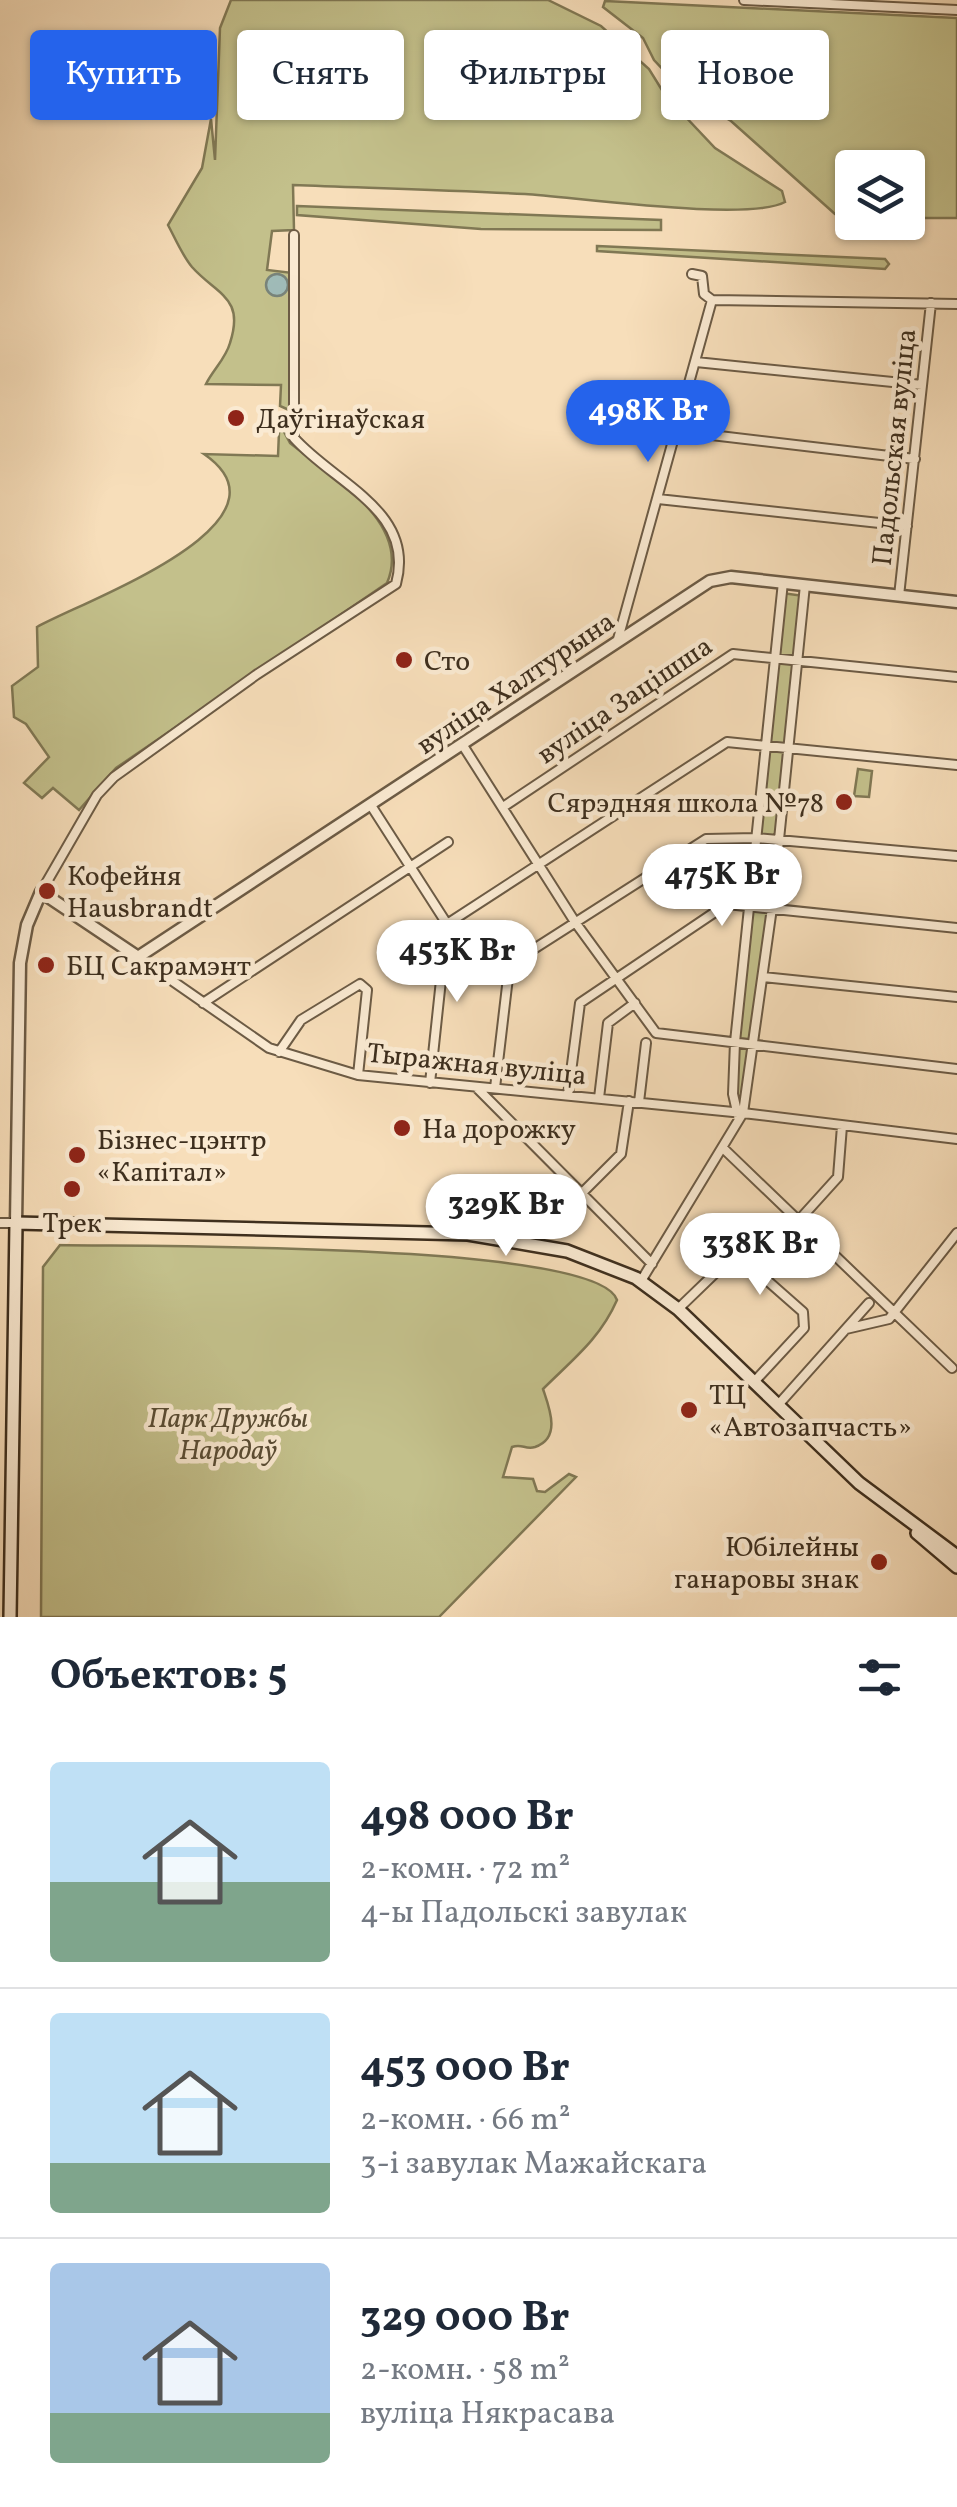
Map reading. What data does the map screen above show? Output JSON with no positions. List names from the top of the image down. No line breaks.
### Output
{"streets":{"street":["Падольская вуліца","вуліца Халтурына","вуліца Зацішша","Тыражная вуліца"]},"crossings":[["Падольская вуліца","вуліца Халтурына"],["вуліца Халтурына","Тыражная вуліца"]],"parks":["Парк Дружбы Народаў"],"places":["Даўгінаўская","Сто","Сярэдняя школа №78","Кофейня Hausbrandt","БЦ Сакрамэнт","На дорожку","Бізнес-цэнтр «Капітал»","Трек","ТЦ «Автозапчасть»","Юбілейны ганаровы знак"],"page":{"chip":["Купить","Снять","Фильтры","Новое"],"price":["498K Br","475K Br","453K Br","329K Br","338K Br"],"heading":"Объектов: 5","list":[{"name":"498 000 Br","note":"2-комн. · 72 m² · 4-ы Падольскі завулак"},{"name":"453 000 Br","note":"2-комн. · 66 m² · 3-і завулак Мажайскага"},{"name":"329 000 Br","note":"2-комн. · 58 m² · вуліца Някрасава"}]}}
